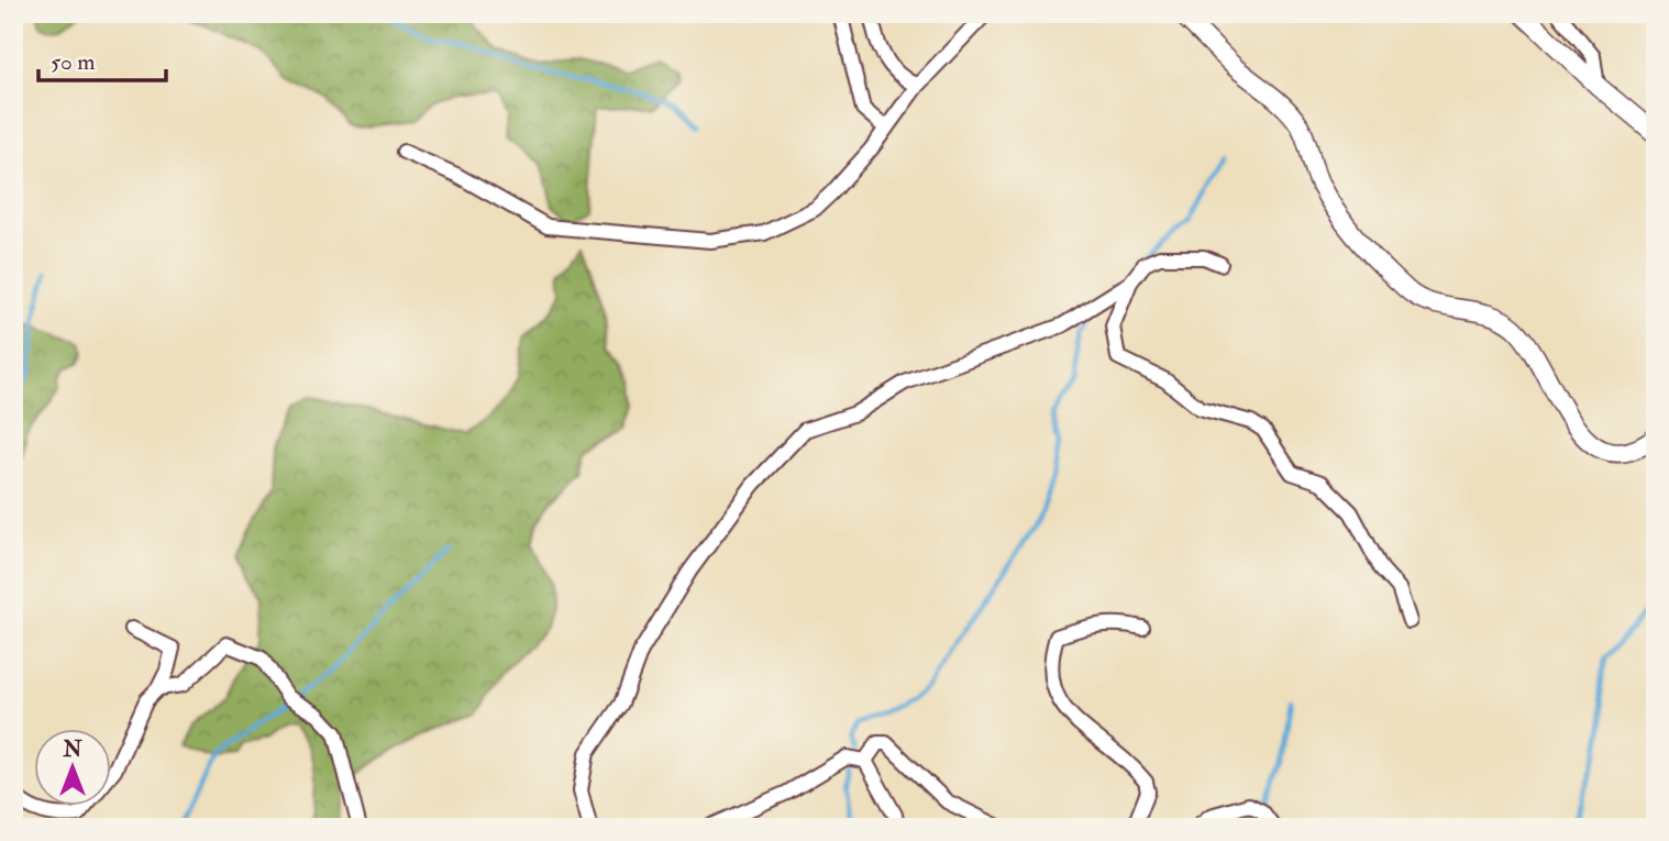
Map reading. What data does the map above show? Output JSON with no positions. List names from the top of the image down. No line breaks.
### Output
{"scale_bar":"50 m","north":"top"}
